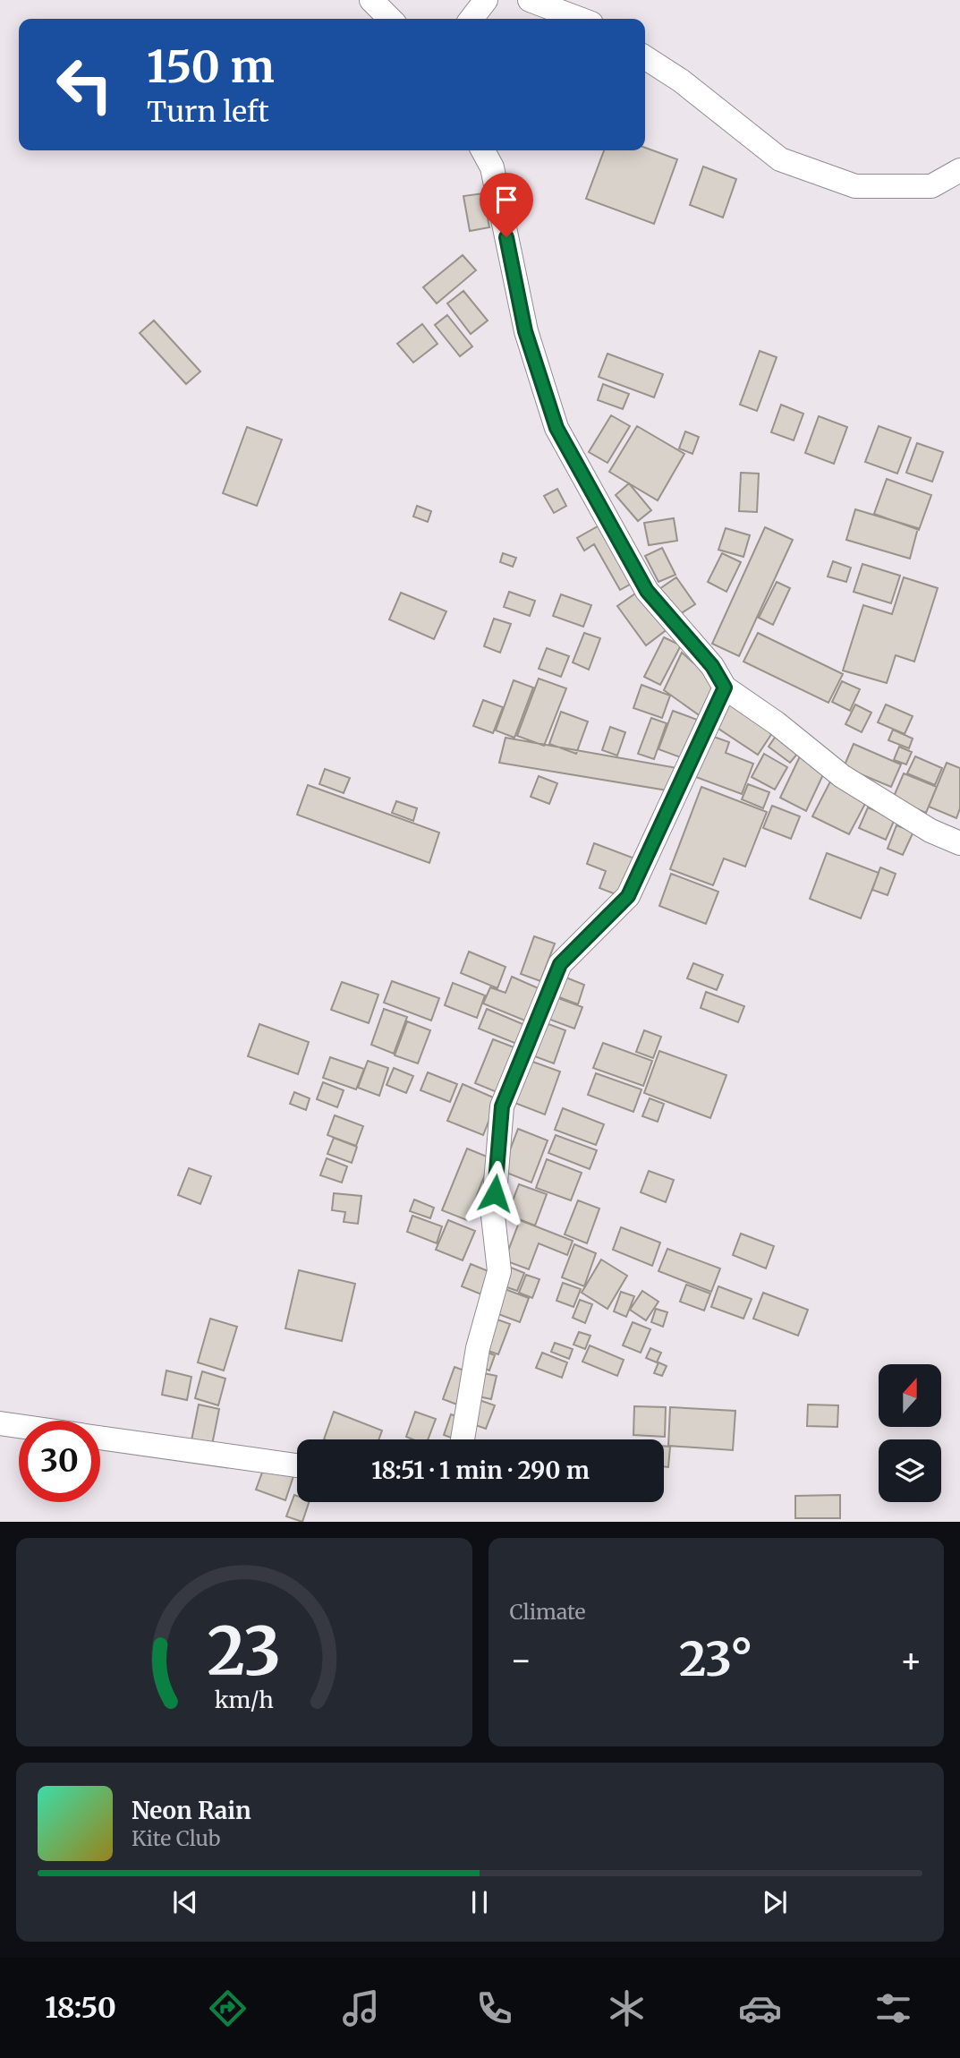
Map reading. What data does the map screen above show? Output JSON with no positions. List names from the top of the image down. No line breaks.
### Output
{"north":"top","page":{"turn":["150 m","Turn left"],"limit":"30","trip":"18:51 · 1 min · 290 m","tile":"Climate","heat":["−","23°","+"],"song":["Neon Rain","Kite Club"],"tabs":"18:50","gauge":["23","km/h"]}}
